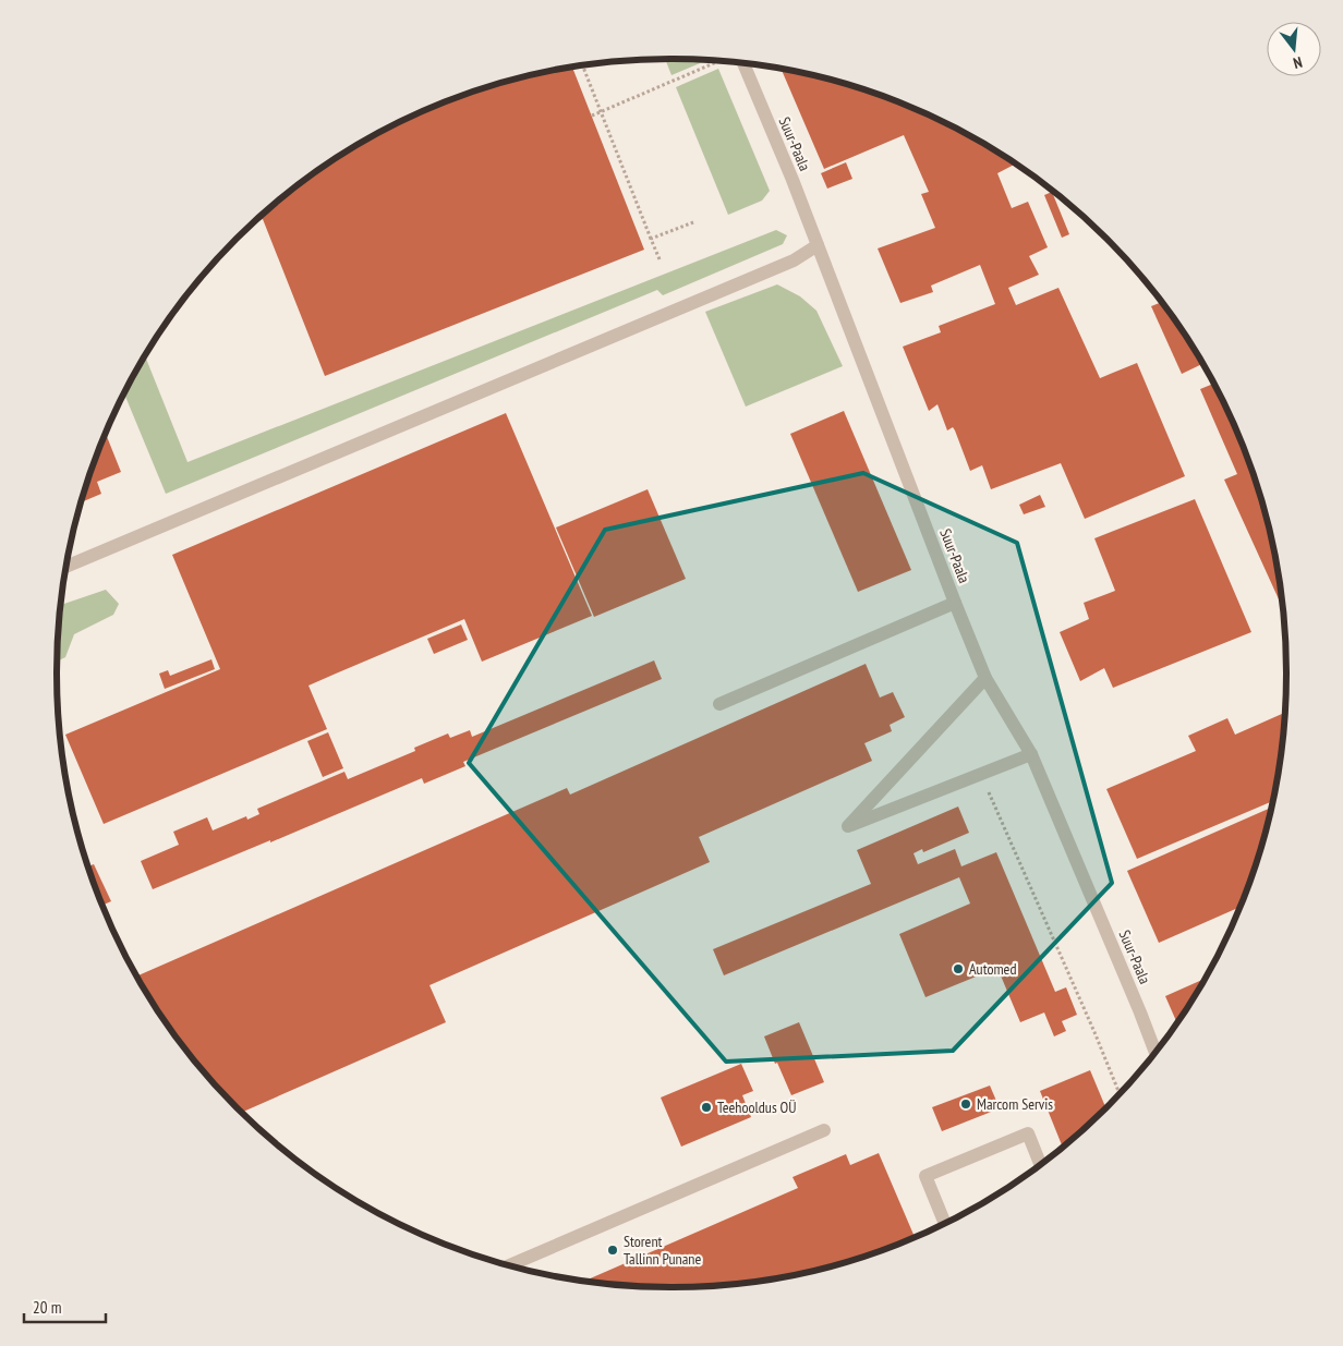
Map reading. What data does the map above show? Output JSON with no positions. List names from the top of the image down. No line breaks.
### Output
{"streets":{"street":["Suur-Paala"]},"places":["Automed","Marcom Servis","Teehooldus OÜ","Storent Tallinn Punane"],"scale_bar":"20 m","north":"bottom"}
